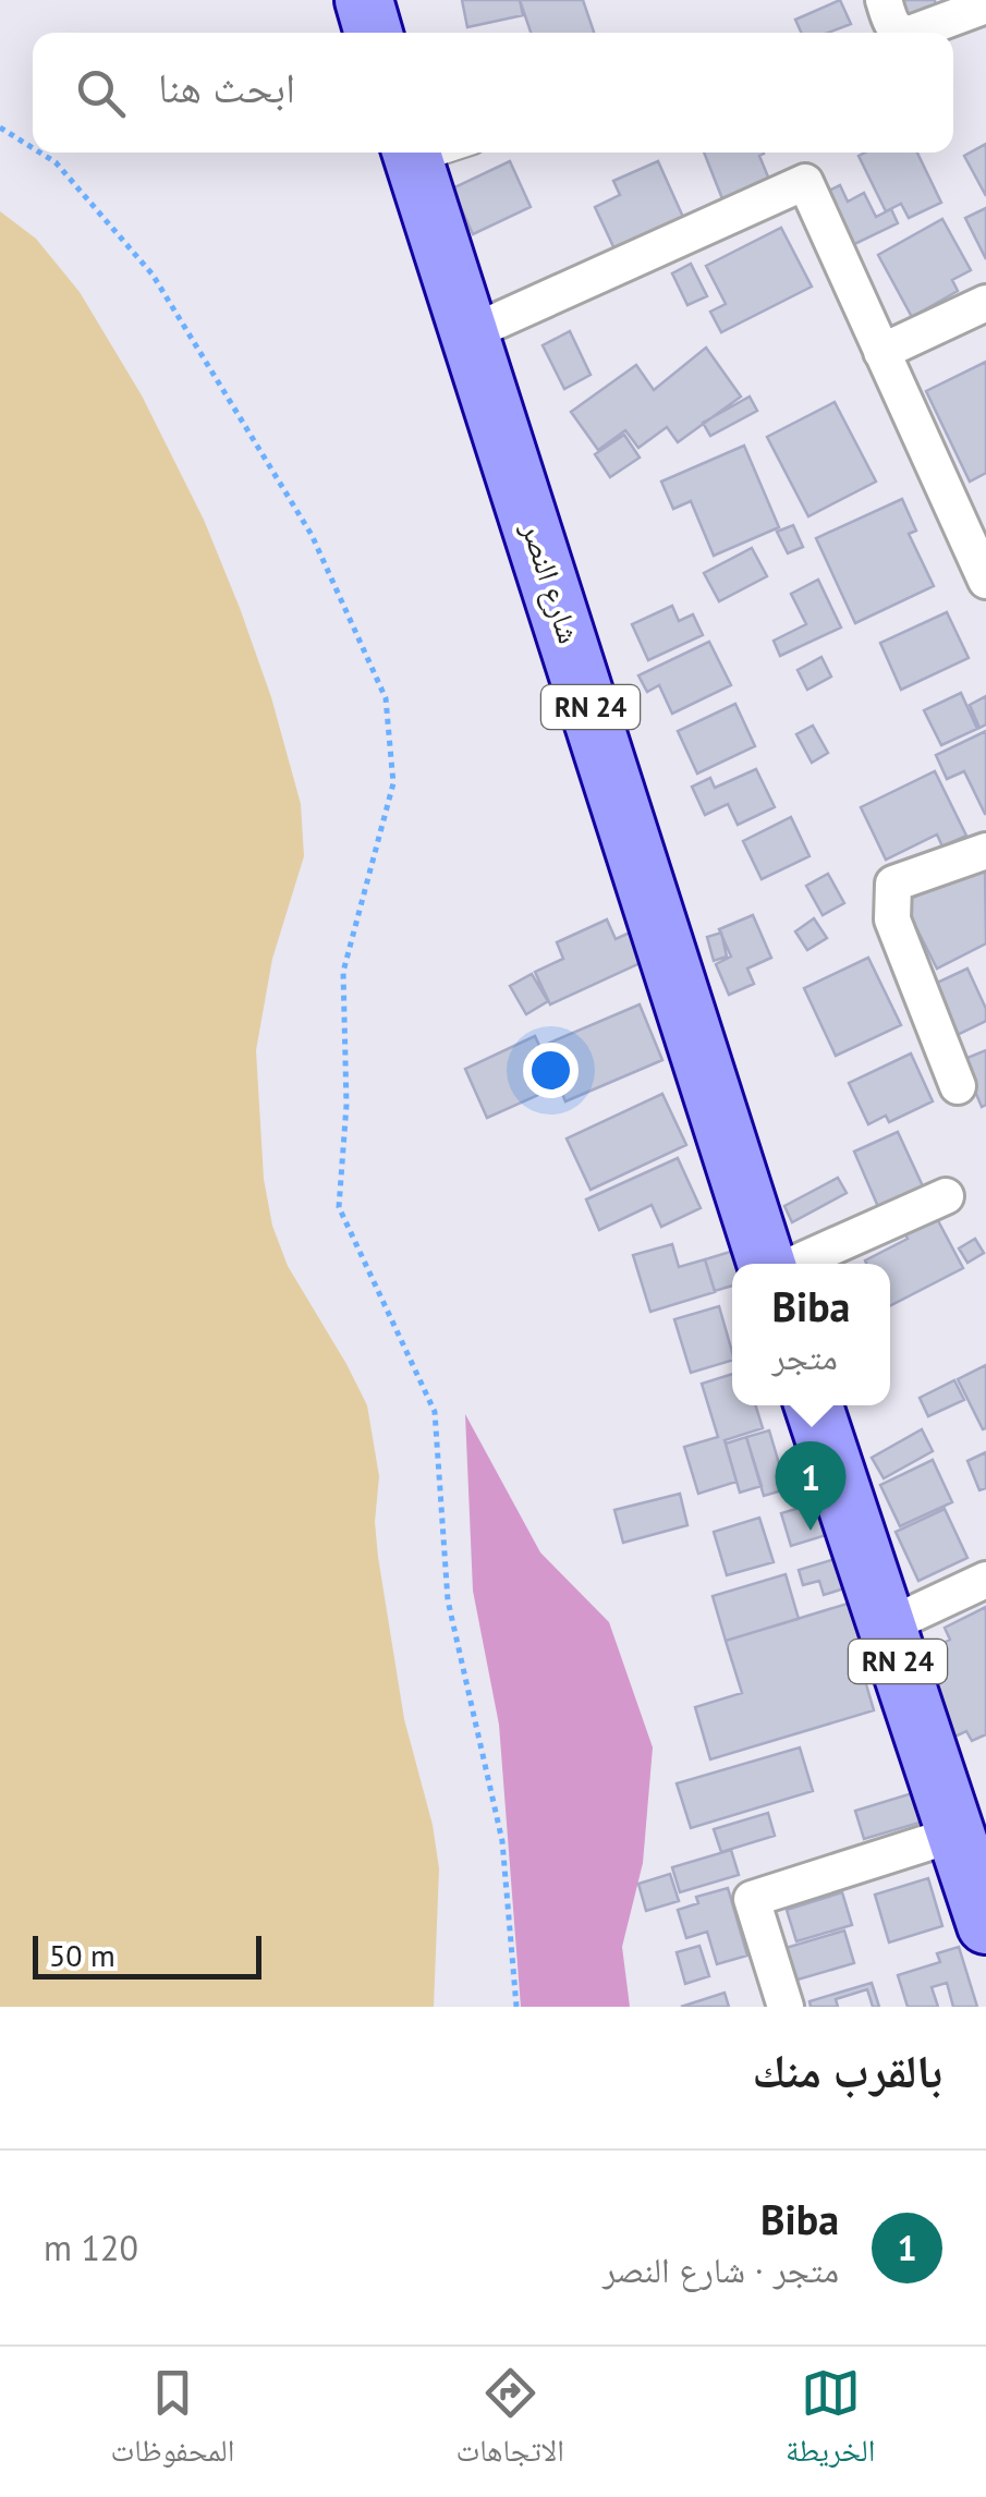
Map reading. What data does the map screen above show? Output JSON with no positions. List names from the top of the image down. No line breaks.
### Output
{"streets":{"main road":["شارع النصر","RN 24"]},"scale_bar":"50 m","page":{"search":"ابحث هنا","popup":["Biba","متجر"],"pins":"1","scale":"50 m","heading":"بالقرب منك","list":[{"mark":"1","name":"Biba","note":"متجر · شارع النصر","value":"120 m"}],"nav":["الخريطة","الاتجاهات","المحفوظات"]}}
